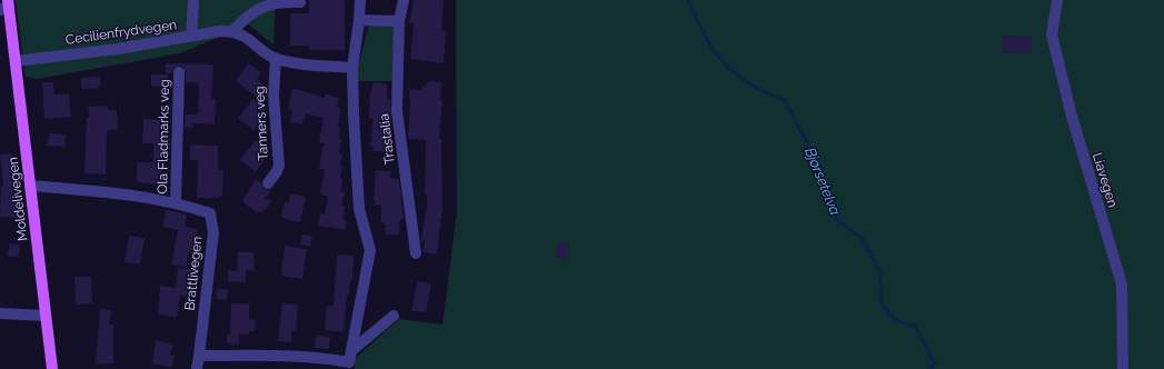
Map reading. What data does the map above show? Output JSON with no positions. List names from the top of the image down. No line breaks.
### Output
{"streets":{"main road":["Moldelivegen"],"street":["Cecilienfrydvegen","Tanners veg","Ola Fladmarks veg","Trastalia","Liavegen","Brattlivegen"]},"crossings":[["Cecilienfrydvegen","Moldelivegen"],["Ola Fladmarks veg","Brattlivegen"],["Moldelivegen","Brattlivegen"]],"water":["Bjørsetelva"]}
